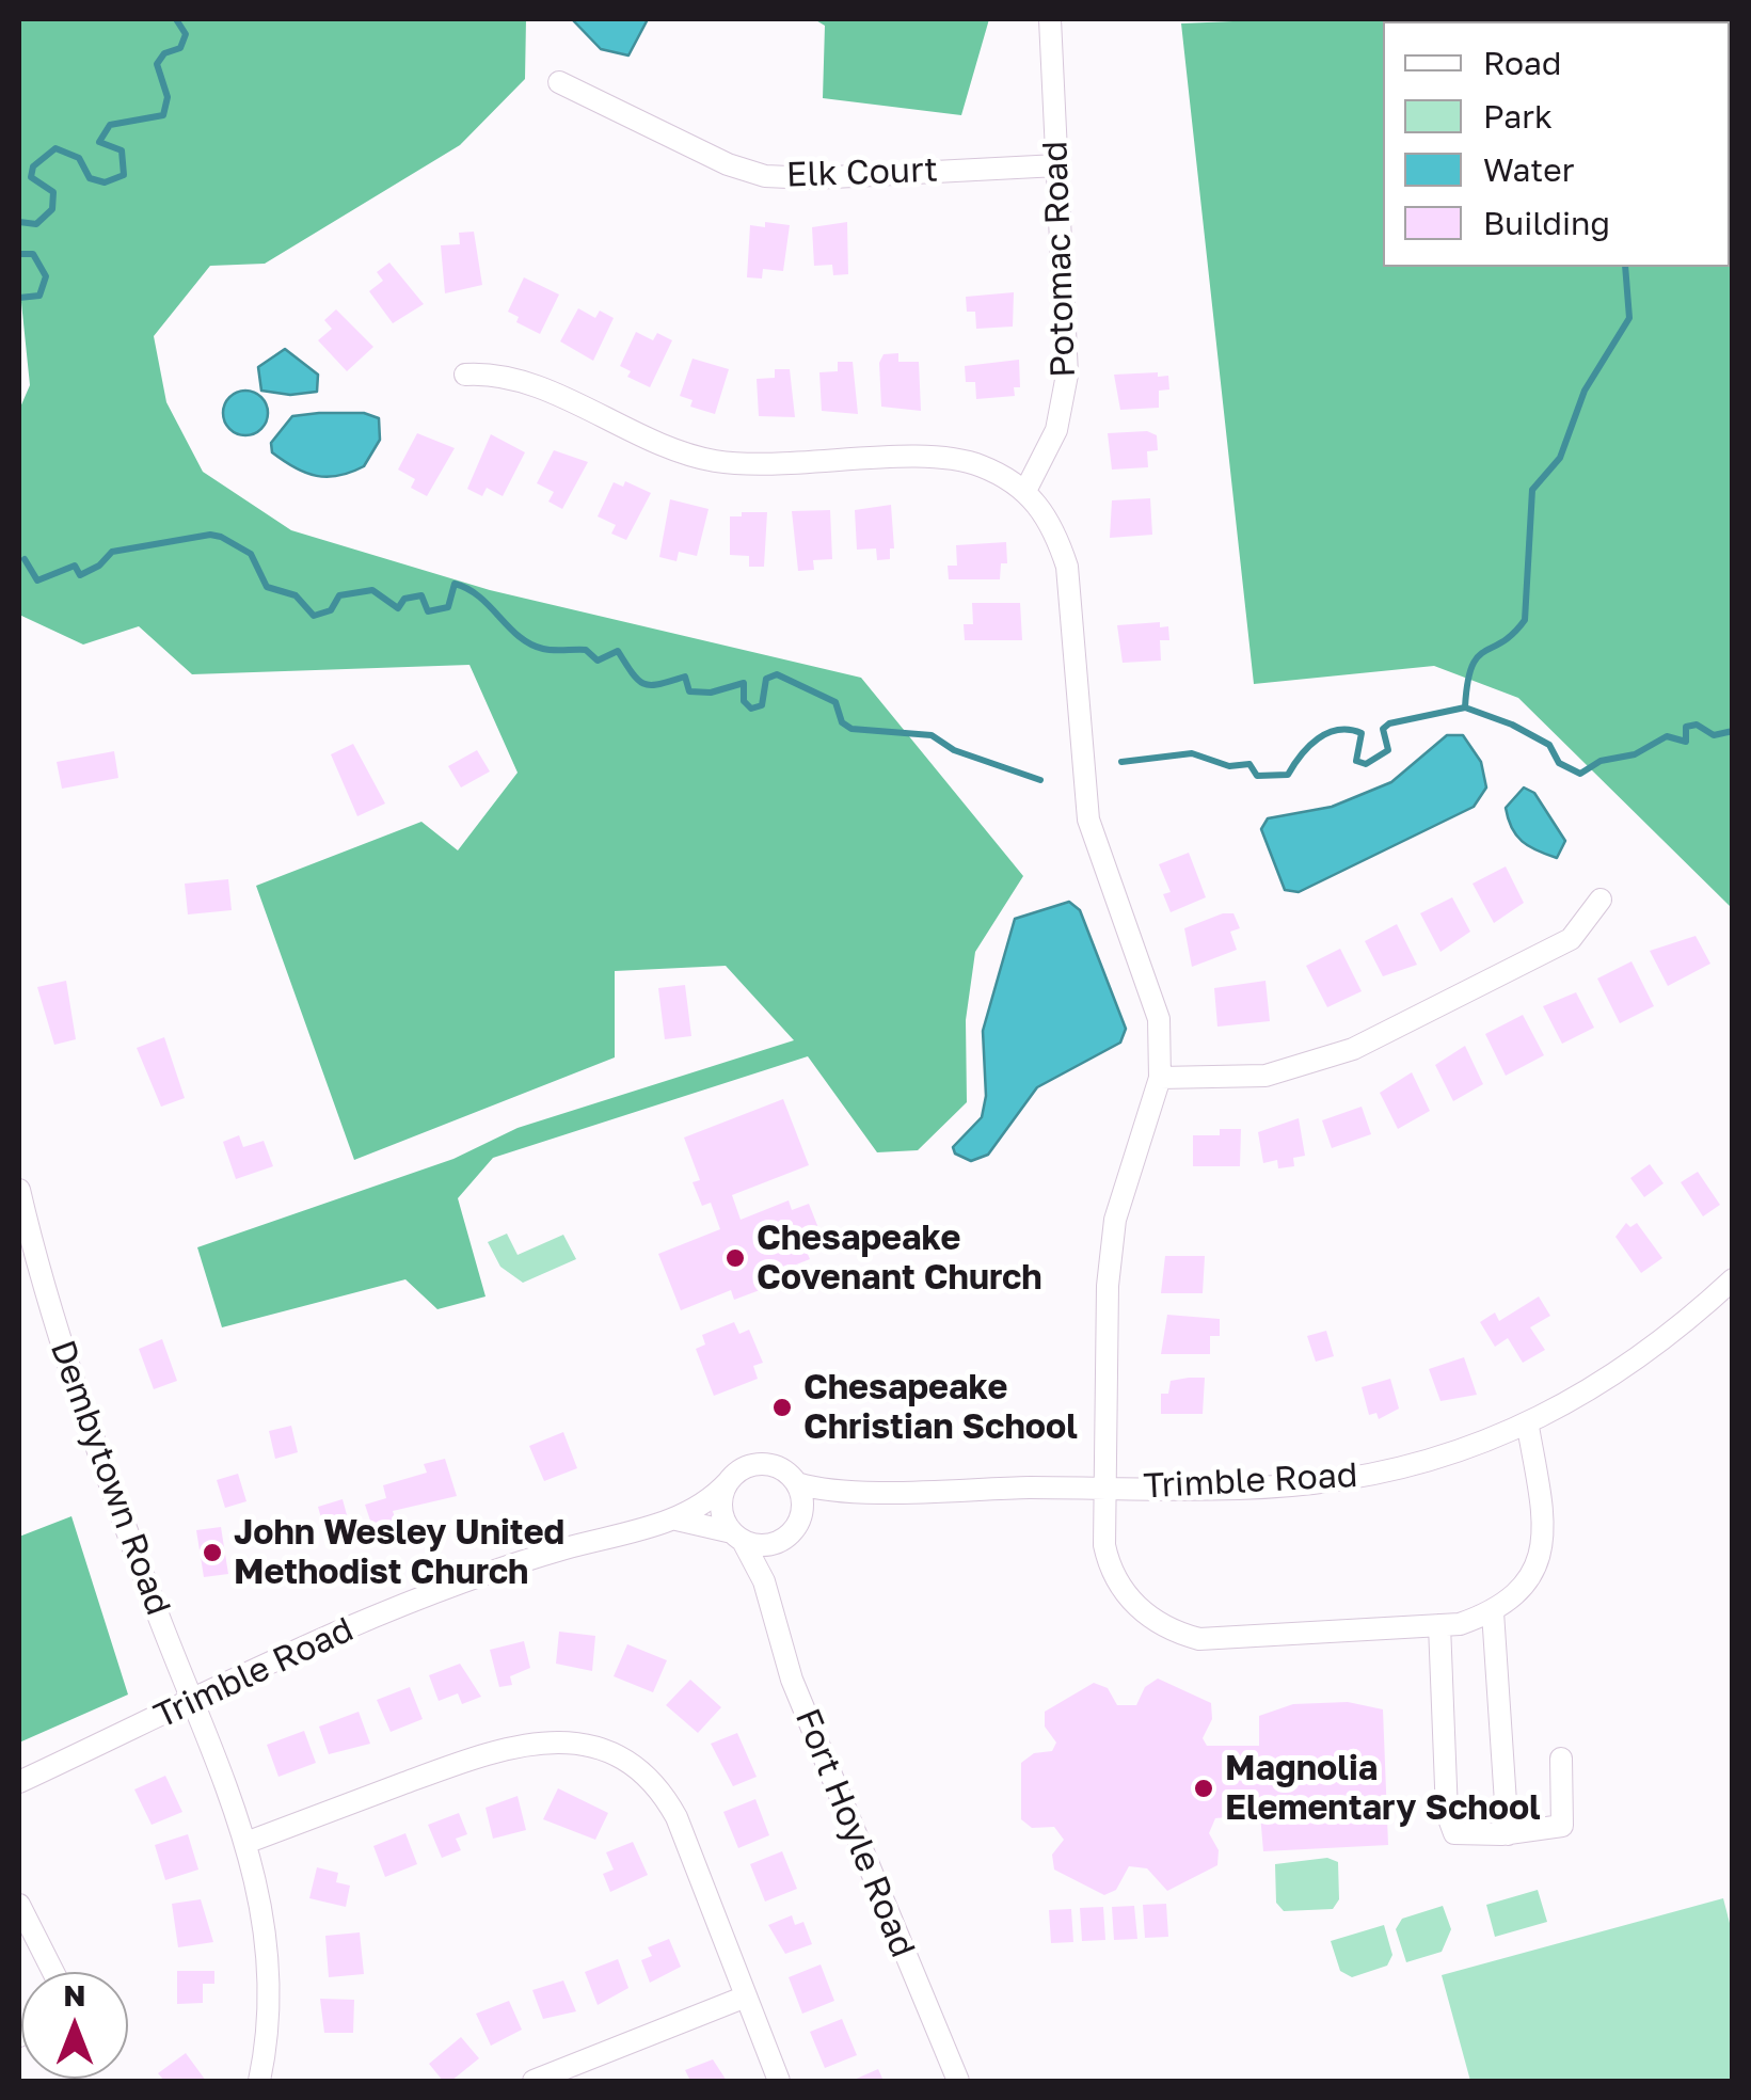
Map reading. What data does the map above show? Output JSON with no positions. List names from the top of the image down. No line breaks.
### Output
{"streets":{"street":["Elk Court","Potomac Road","Dembytown Road","Trimble Road","Fort Hoyle Road"]},"crossings":[["Elk Court","Potomac Road"],["Dembytown Road","Trimble Road"],["Trimble Road","Fort Hoyle Road"]],"places":["Chesapeake Covenant Church","Chesapeake Christian School","John Wesley United Methodist Church","Magnolia Elementary School"],"legend":["Road","Park","Water","Building"],"north":"top"}
